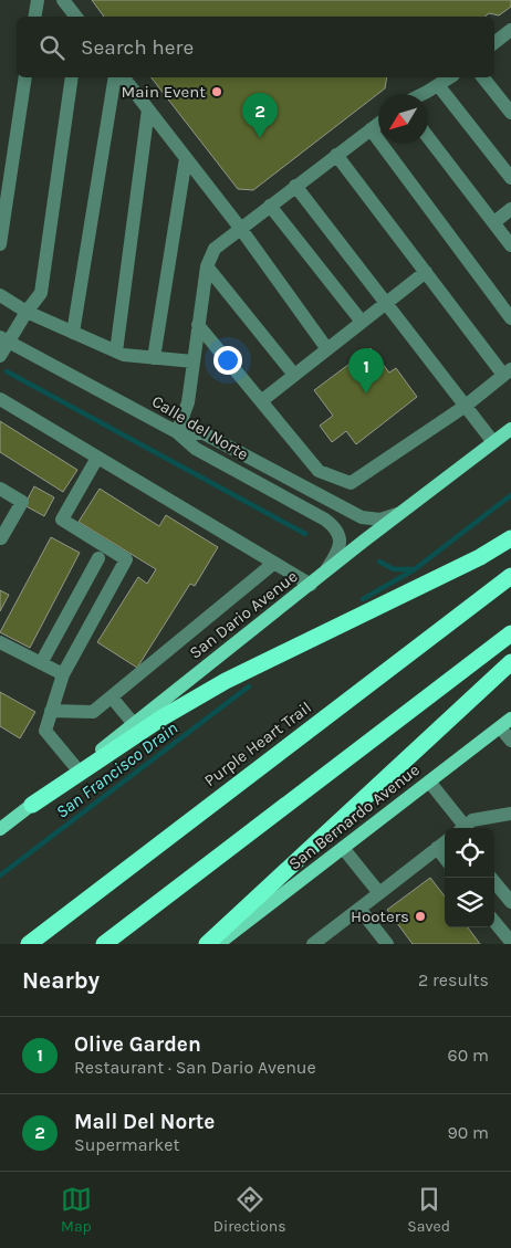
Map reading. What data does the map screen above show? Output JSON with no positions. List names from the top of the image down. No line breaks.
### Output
{"streets":{"highway":["Purple Heart Trail"],"main road":["San Dario Avenue","San Bernardo Avenue"],"street":["Calle del Norte"]},"crossings":[["Calle del Norte","San Dario Avenue"]],"water":["San Francisco Drain"],"places":["Main Event","Hooters"],"north":"bottom left","page":{"search":"Search here","pins":["2","1"],"heading":["Nearby","2 results"],"list":[{"mark":"1","name":"Olive Garden","note":"Restaurant · San Dario Avenue","value":"60 m"},{"mark":"2","name":"Mall Del Norte","note":"Supermarket","value":"90 m"}],"nav":["Map","Directions","Saved"]}}
